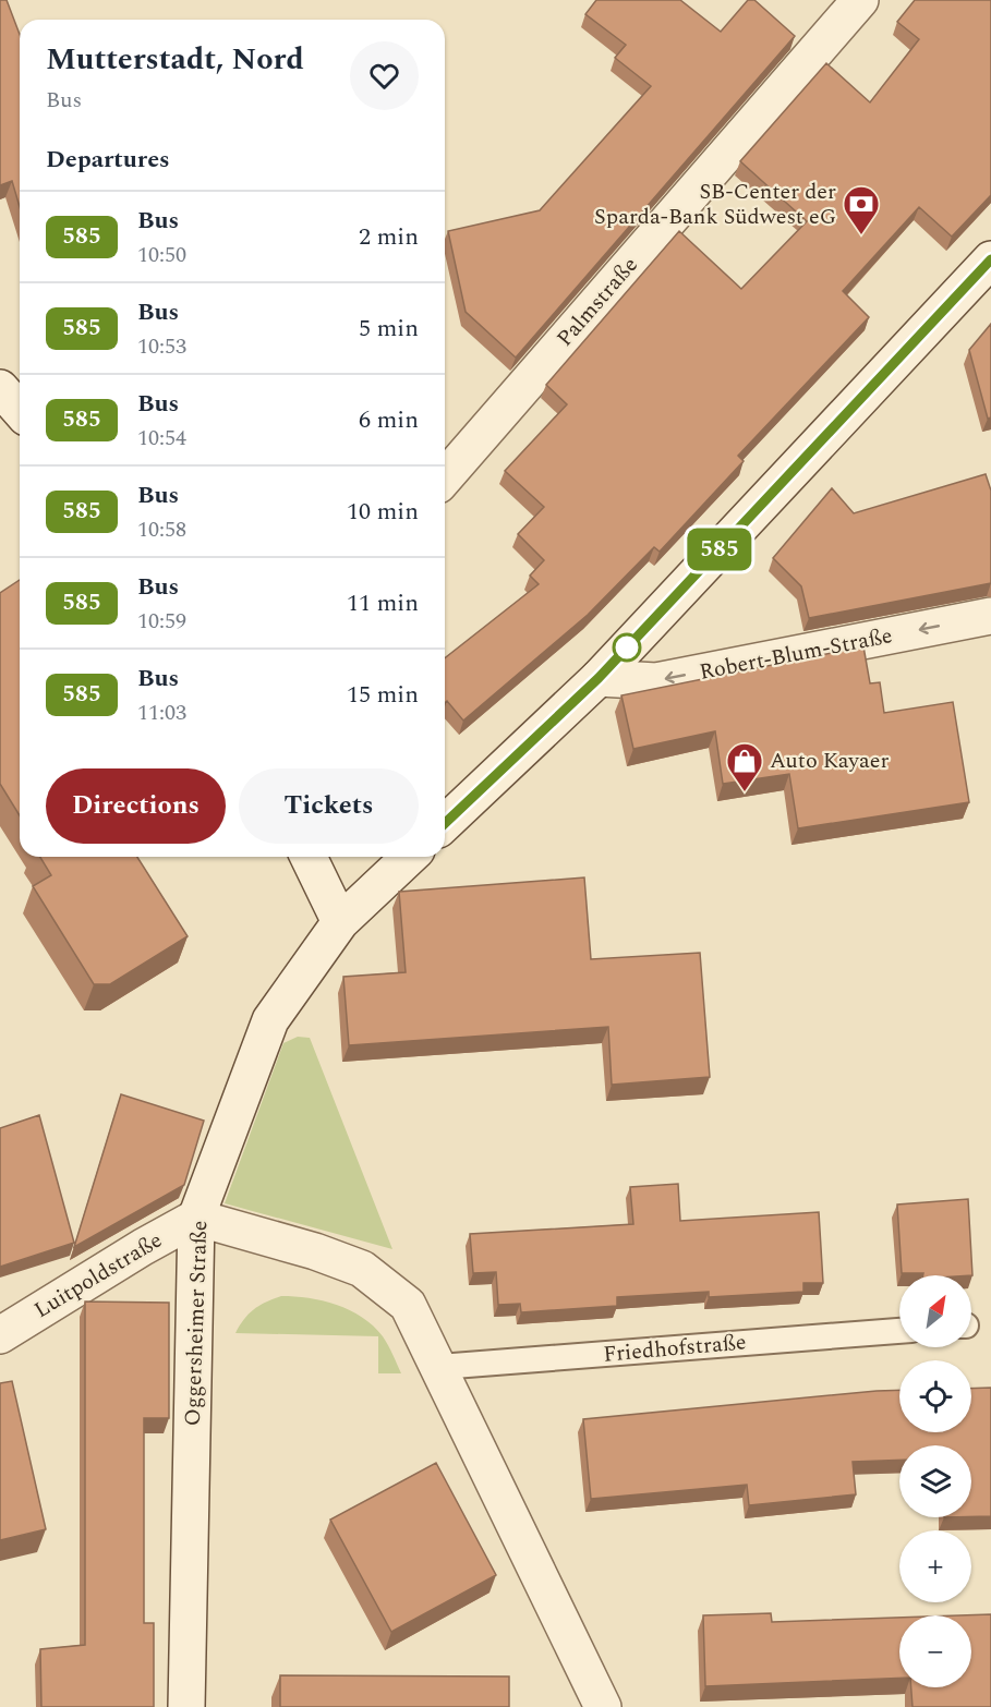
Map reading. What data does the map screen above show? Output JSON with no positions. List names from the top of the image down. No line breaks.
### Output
{"streets":{"street":["Palmstraße","Robert-Blum-Straße","Luitpoldstraße","Oggersheimer Straße"],"lane":["Friedhofstraße"]},"crossings":[["Luitpoldstraße","Oggersheimer Straße"]],"one_way":["Robert-Blum-Straße"],"places":{"bank":["SB-Center der Sparda-Bank Südwest eG"],"shop":["Auto Kayaer"]},"lines":["bus line 585"],"north":"top right","page":{"on_map":"585","heading":[["Mutterstadt, Nord","Bus"],"Departures"],"list":[{"mark":"585","name":"Bus","note":"10:50","value":"2 min"},{"mark":"585","name":"Bus","note":"10:53","value":"5 min"},{"mark":"585","name":"Bus","note":"10:54","value":"6 min"},{"mark":"585","name":"Bus","note":"10:58","value":"10 min"},{"mark":"585","name":"Bus","note":"10:59","value":"11 min"},{"mark":"585","name":"Bus","note":"11:03","value":"15 min"}],"buttons":["Directions","Tickets"],"map_buttons":["+","−"]}}
